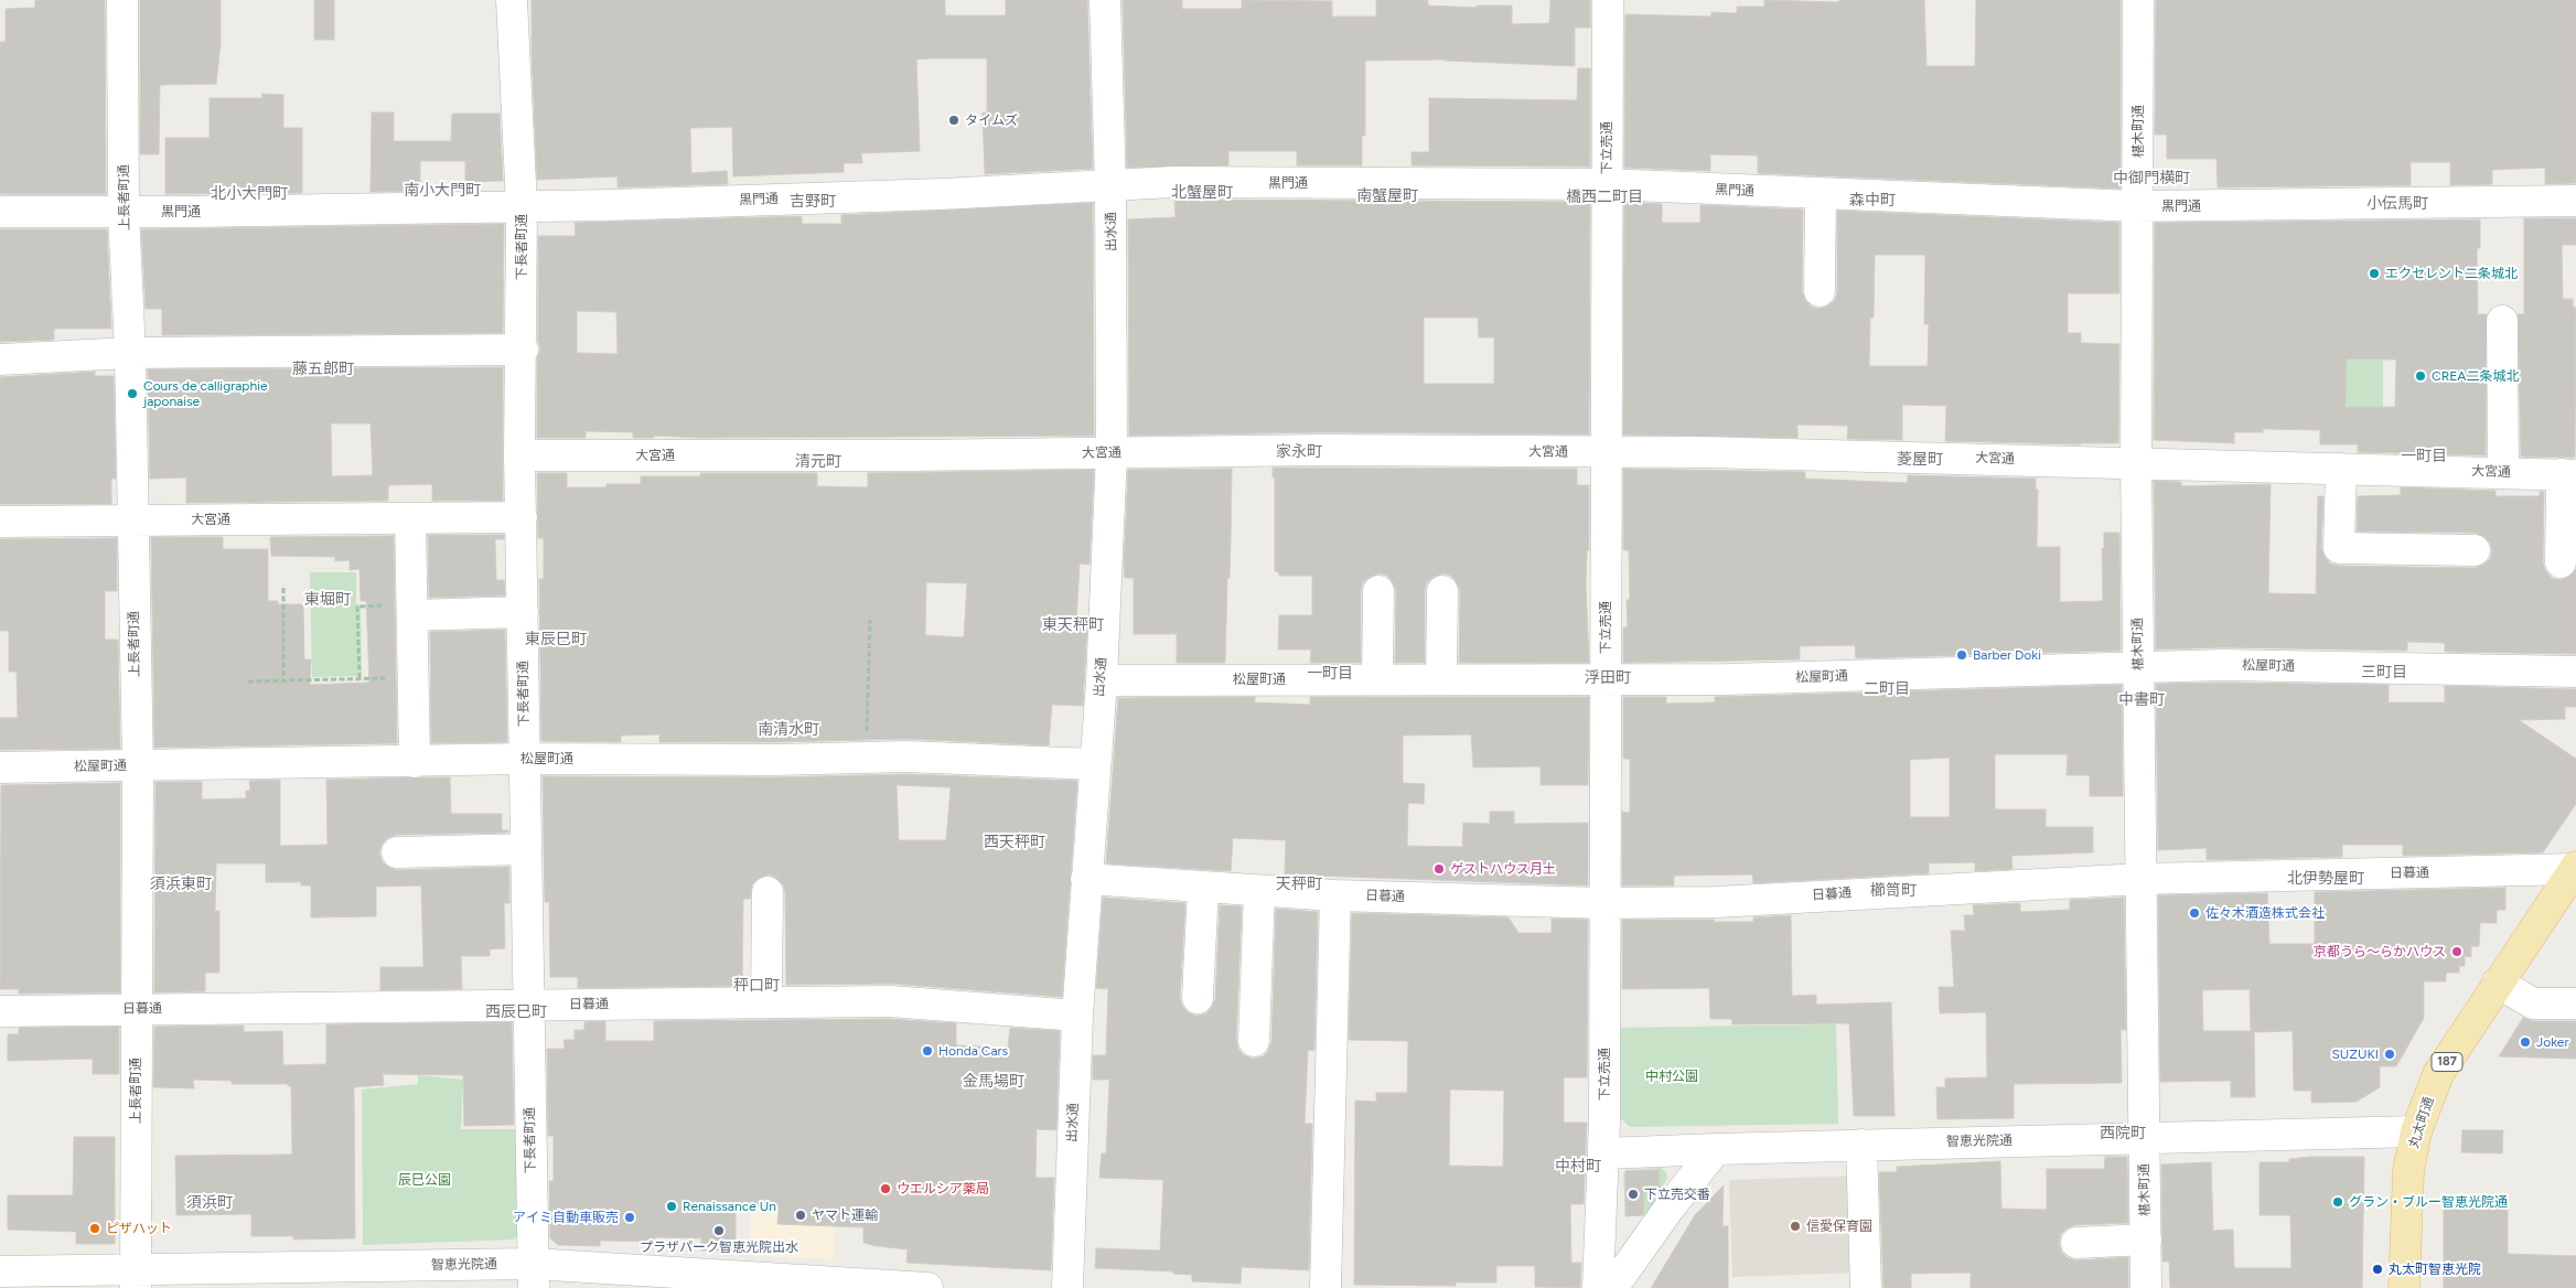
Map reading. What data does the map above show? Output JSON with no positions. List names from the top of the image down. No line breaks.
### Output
{"streets":{"main road":["187","丸太町通"],"street":["椹木町通","下立売通","黒門通","上長者町通","出水通","下長者町通","大宮通","松屋町通","日暮通","智恵光院通"]},"crossings":[["椹木町通","黒門通"],["椹木町通","大宮通"],["椹木町通","松屋町通"],["椹木町通","日暮通"],["椹木町通","智恵光院通"],["下立売通","黒門通"],["下立売通","大宮通"],["下立売通","松屋町通"],["下立売通","日暮通"],["下立売通","智恵光院通"],["黒門通","上長者町通"],["黒門通","出水通"],["黒門通","下長者町通"],["上長者町通","大宮通"],["上長者町通","松屋町通"],["上長者町通","日暮通"],["上長者町通","智恵光院通"],["出水通","大宮通"],["出水通","松屋町通"],["出水通","日暮通"],["下長者町通","大宮通"],["下長者町通","松屋町通"],["下長者町通","日暮通"],["下長者町通","智恵光院通"],["日暮通","丸太町通"],["丸太町通","智恵光院通"]],"districts":["中御門横町","南小大門町","北蟹屋町","北小大門町","南蟹屋町","橋西二町目","森中町","吉野町","小伝馬町","藤五郎町","家永町","一町目","菱屋町","清元町","東堀町","東天秤町","東辰巳町","三町目","一町目","浮田町","二町目","中書町","南清水町","西天秤町","北伊勢屋町","須浜東町","天秤町","櫛笥町","秤口町","西辰巳町","金馬場町","西院町","中村町","須浜町"],"parks":["中村公園","辰巳公園"],"places":["タイムズ","エクセレント二条城北","CREA二条城北","Cours de calligraphie japonaise","Barber Doki","ゲストハウス月土","佐々木酒造株式会社","京都うら〜らかハウス","Joker","Honda Cars","SUZUKI","ウエルシア薬局","下立売交番","グラン・ブルー智恵光院通","Renaissance Un","ヤマト運輸","アイミ自動車販売","信愛保育園","ピザハット","プラザパーク智恵光院出水","丸太町智恵光院"]}
